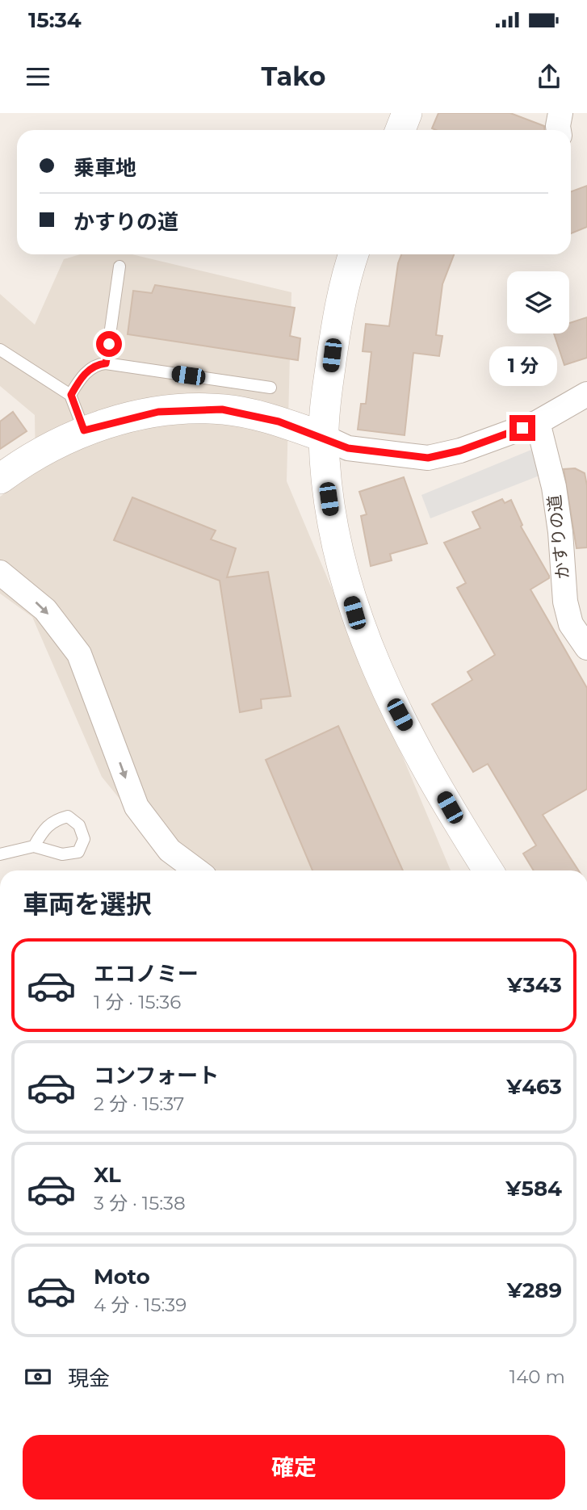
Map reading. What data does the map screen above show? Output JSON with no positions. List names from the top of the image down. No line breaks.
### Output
{"streets":{"street":["かすりの道"]},"page":{"status":"15:34","header":"Tako","banner":["乗車地","かすりの道"],"bubble":"1 分","heading":"車両を選択","list":[{"name":"エコノミー","note":"1 分 · 15:36","value":"¥343"},{"name":"コンフォート","note":"2 分 · 15:37","value":"¥463"},{"name":"XL","note":"3 分 · 15:38","value":"¥584"},{"name":"Moto","note":"4 分 · 15:39","value":"¥289"}],"pay":["現金","140 m"],"buttons":"確定"}}
